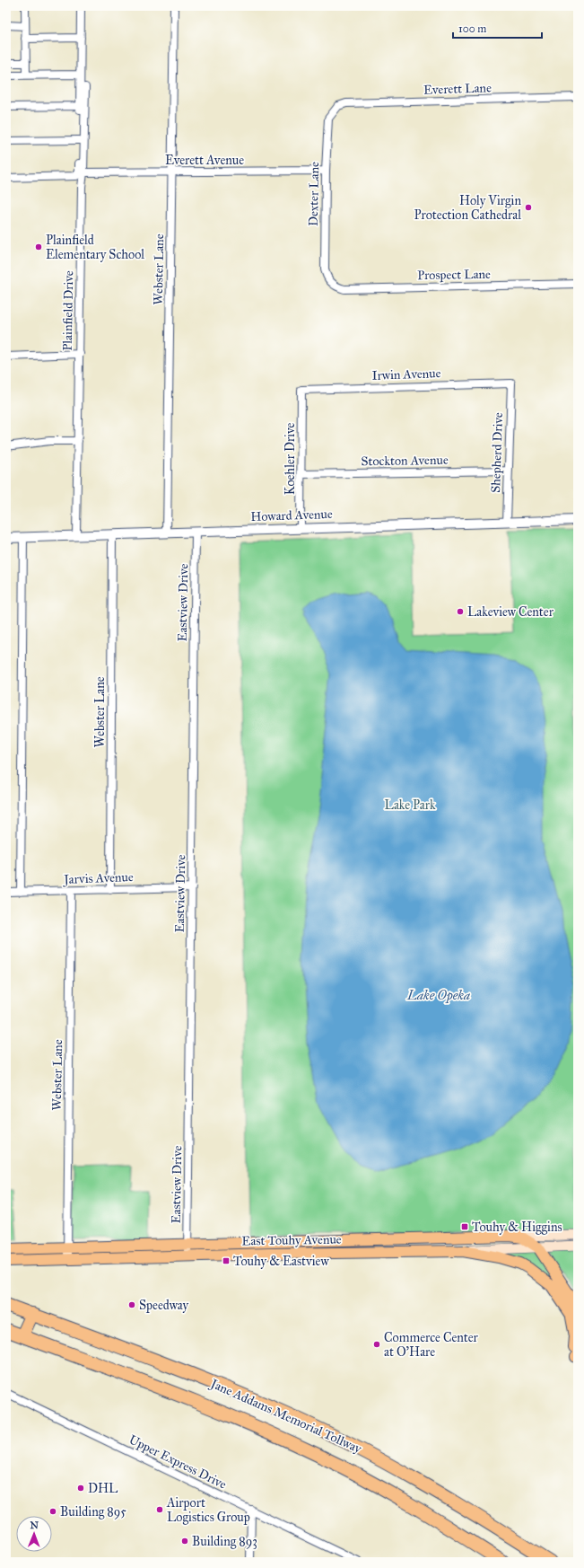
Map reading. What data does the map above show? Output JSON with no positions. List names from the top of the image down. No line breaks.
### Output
{"streets":{"highway":["Jane Addams Memorial Tollway"],"main road":["East Touhy Avenue"],"street":["Everett Lane","Everett Avenue","Dexter Lane","Webster Lane","Prospect Lane","Plainfield Drive","Irwin Avenue","Shepherd Drive","Koehler Drive","Stockton Avenue","Howard Avenue","Eastview Drive","Jarvis Avenue","Upper Express Drive"]},"crossings":[["Everett Lane","Dexter Lane"],["Everett Avenue","Dexter Lane"],["Everett Avenue","Webster Lane"],["Everett Avenue","Plainfield Drive"],["Dexter Lane","Prospect Lane"],["Webster Lane","Howard Avenue"],["Webster Lane","Jarvis Avenue"],["Webster Lane","East Touhy Avenue"],["Plainfield Drive","Howard Avenue"],["Irwin Avenue","Shepherd Drive"],["Irwin Avenue","Koehler Drive"],["Shepherd Drive","Stockton Avenue"],["Shepherd Drive","Howard Avenue"],["Koehler Drive","Stockton Avenue"],["Koehler Drive","Howard Avenue"],["Howard Avenue","Eastview Drive"],["Eastview Drive","Jarvis Avenue"],["Eastview Drive","East Touhy Avenue"]],"water":["Lake Opeka"],"parks":["Lake Park"],"places":{"other":["Holy Virgin Protection Cathedral","Plainfield Elementary School","Lakeview Center","Speedway","Commerce Center at O'Hare","DHL","Airport Logistics Group","Building 895","Building 893"],"transit":["Touhy & Higgins","Touhy & Eastview"]},"scale_bar":"100 m","north":"top"}
